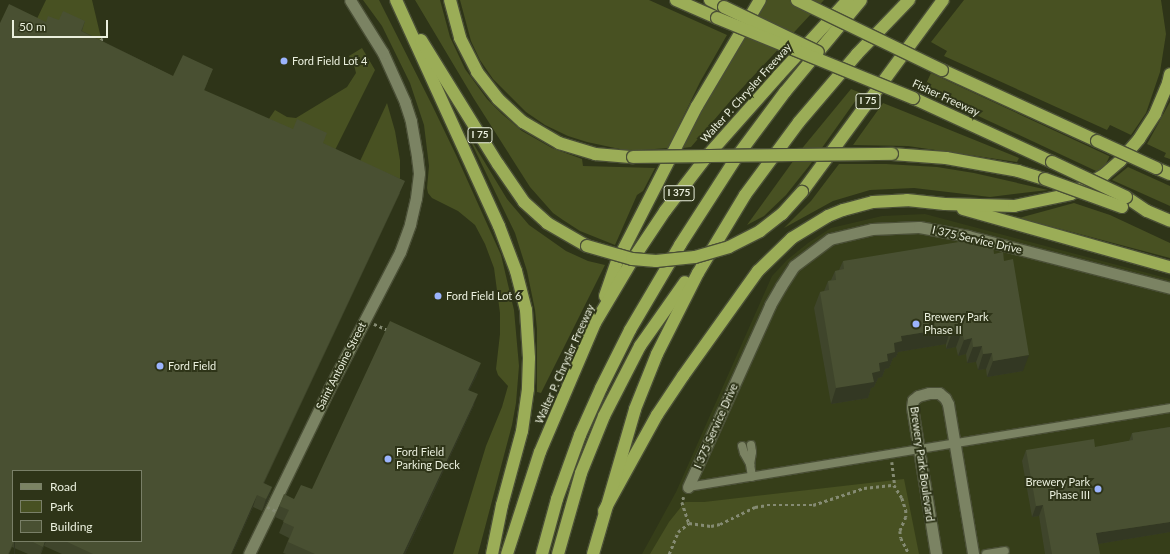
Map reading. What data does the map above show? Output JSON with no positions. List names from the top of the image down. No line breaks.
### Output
{"streets":{"highway":["Walter P. Chrysler Freeway","Fisher Freeway","I 75","I 375"],"street":["I 375 Service Drive","Saint Antoine Street","Brewery Park Boulevard"]},"places":["Ford Field Lot 4","Ford Field Lot 6","Brewery Park Phase II","Ford Field","Ford Field Parking Deck","Brewery Park Phase III"],"legend":["Road","Park","Building"],"scale_bar":"50 m"}
